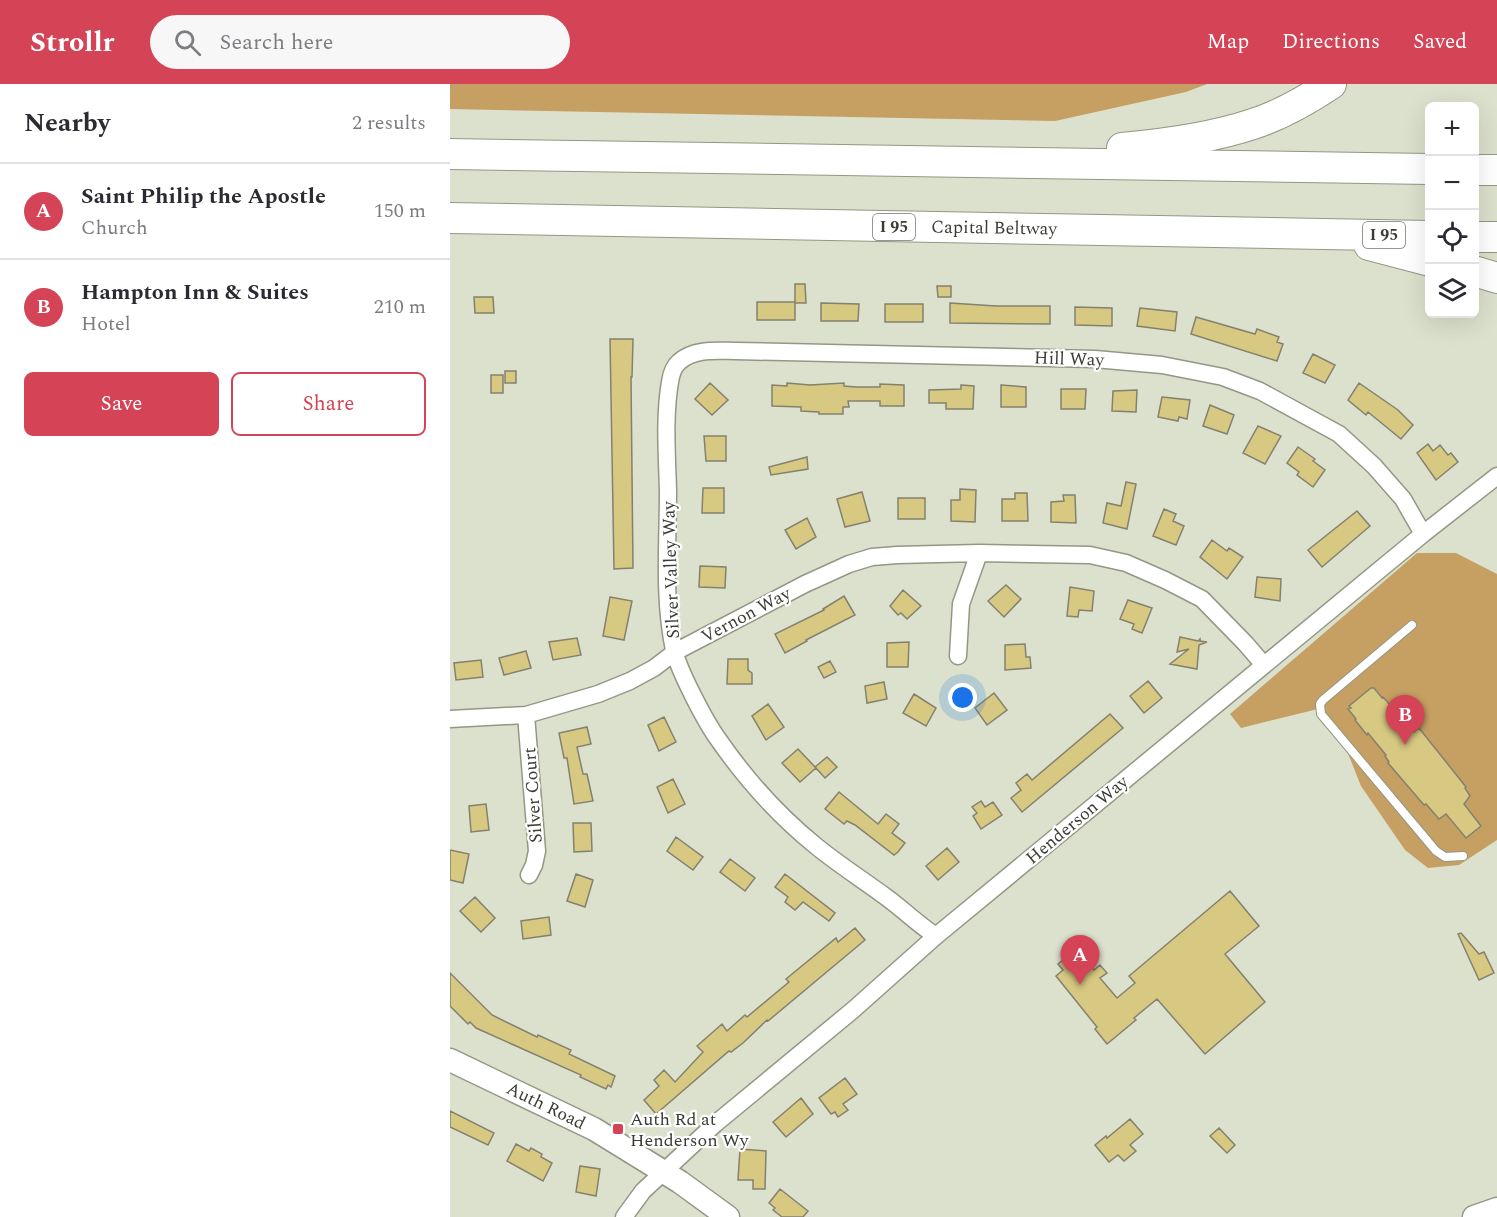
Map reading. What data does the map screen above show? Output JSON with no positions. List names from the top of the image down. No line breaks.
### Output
{"streets":{"highway":["I 95","Capital Beltway"],"main road":["Auth Road"],"street":["Hill Way","Silver Valley Way","Vernon Way","Silver Court","Henderson Way"]},"crossings":[["Hill Way","Silver Valley Way"],["Hill Way","Henderson Way"],["Silver Valley Way","Vernon Way"],["Silver Valley Way","Henderson Way"],["Vernon Way","Silver Court"],["Vernon Way","Henderson Way"],["Henderson Way","Auth Road"]],"places":{"transit":["Auth Rd at Henderson Wy"]},"page":{"header":"Strollr","search":"Search here","nav":["Map","Directions","Saved"],"heading":["Nearby","2 results"],"map_buttons":["+","−"],"list":[{"mark":"A","name":"Saint Philip the Apostle","note":"Church","value":"150 m"},{"mark":"B","name":"Hampton Inn & Suites","note":"Hotel","value":"210 m"}],"buttons":["Save","Share"],"pins":["B","A"]}}
